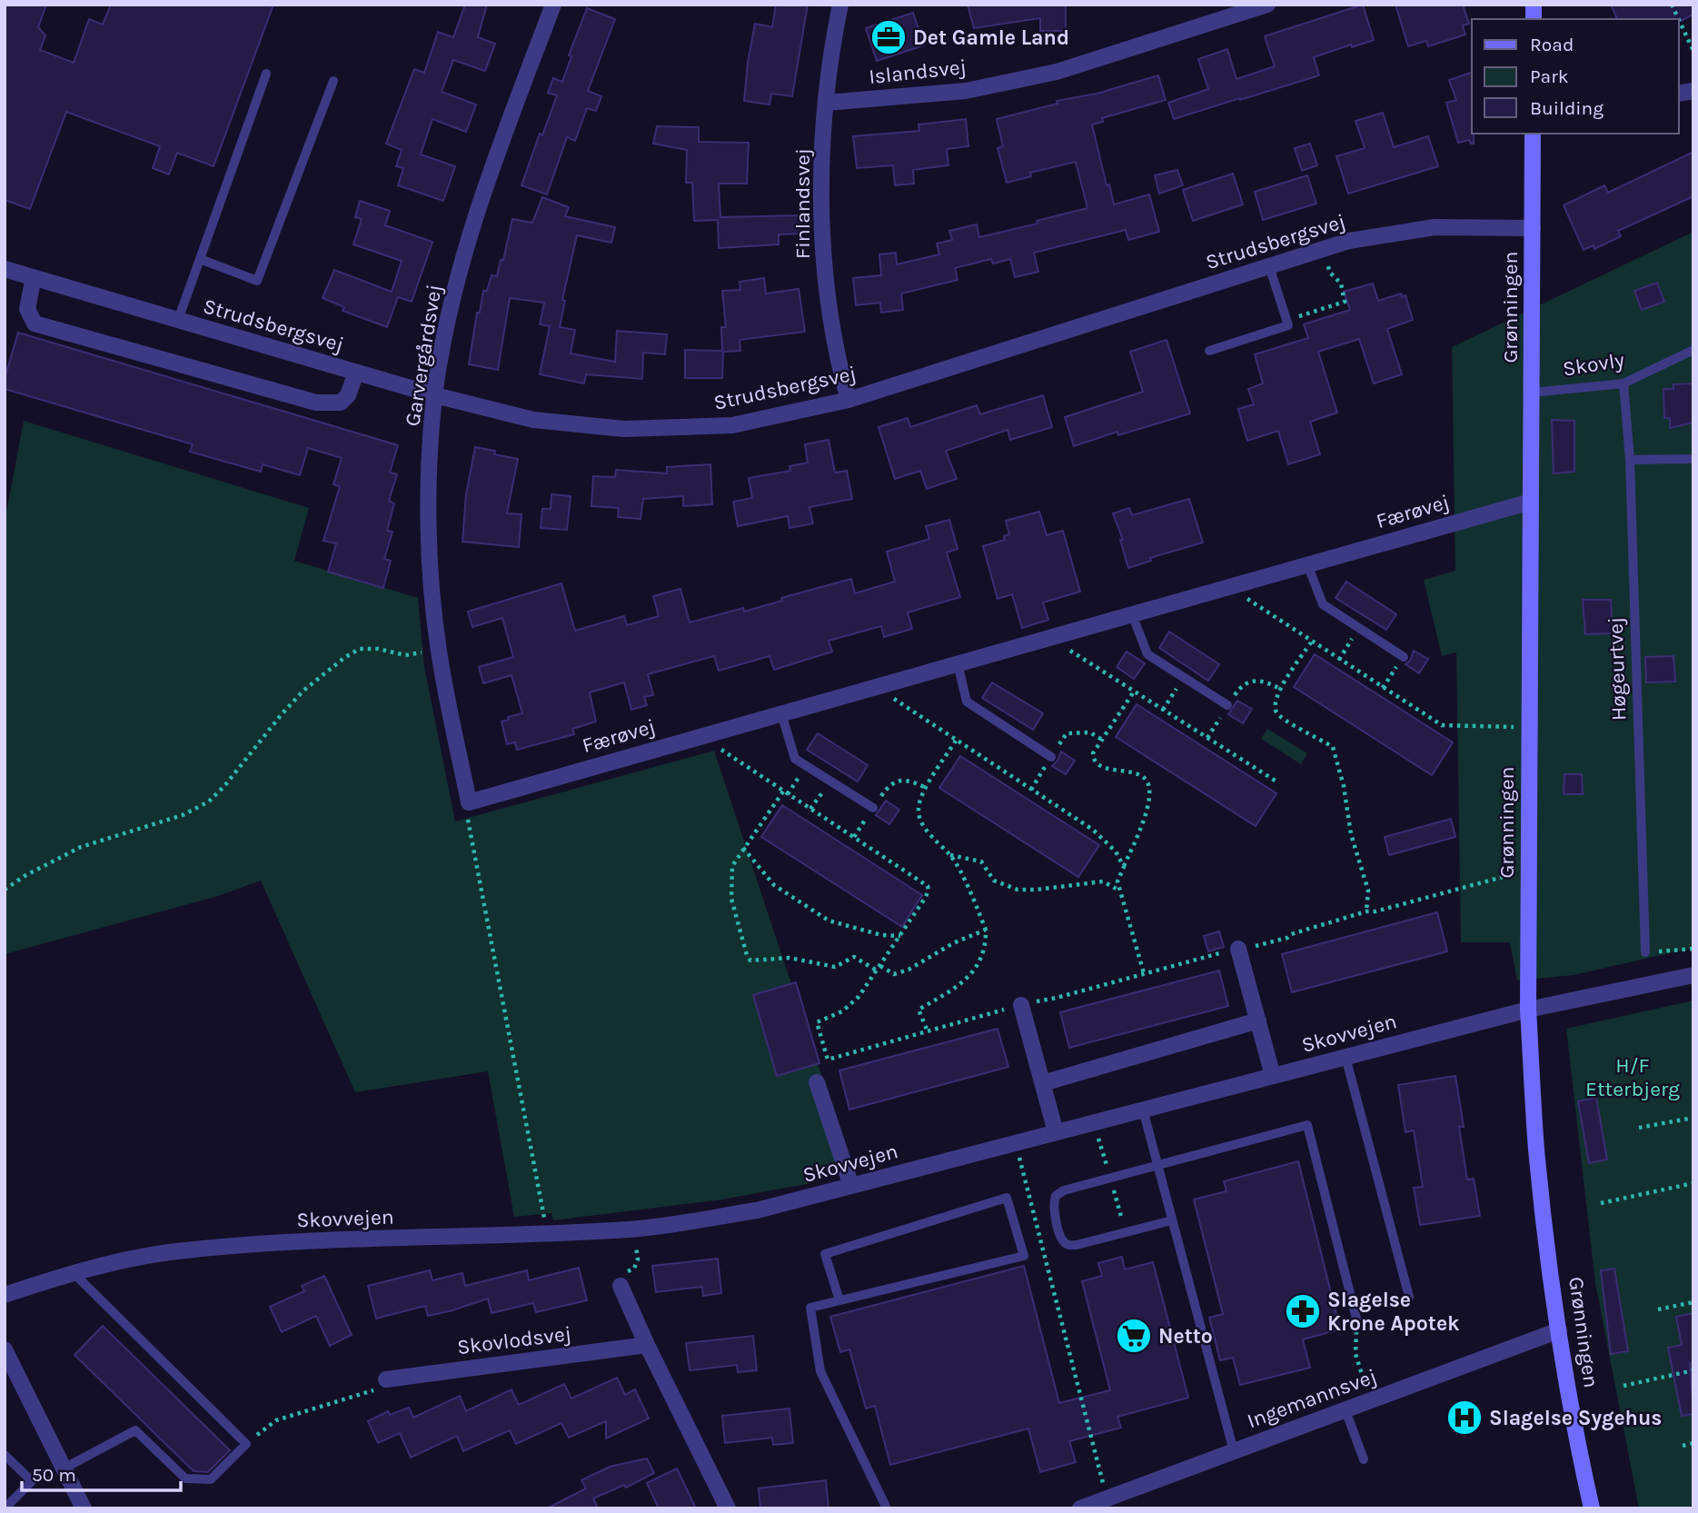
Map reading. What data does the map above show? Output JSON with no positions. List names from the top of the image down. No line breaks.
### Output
{"streets":{"main road":["Grønningen"],"street":["Islandsvej","Finlandsvej","Strudsbergsvej","Garvergårdsvej","Færøvej","Skovvejen","Skovlodsvej","Ingemannsvej"],"lane":["Skovly","Høgeurtvej"]},"crossings":[["Islandsvej","Finlandsvej"],["Finlandsvej","Strudsbergsvej"],["Strudsbergsvej","Grønningen"],["Strudsbergsvej","Garvergårdsvej"],["Grønningen","Skovly"],["Grønningen","Færøvej"],["Grønningen","Skovvejen"],["Grønningen","Ingemannsvej"],["Garvergårdsvej","Færøvej"],["Skovly","Høgeurtvej"]],"parks":["H/F Etterbjerg"],"places":{"office":["Det Gamle Land"],"pharmacy":["Slagelse Krone Apotek"],"supermarket":["Netto"],"hospital":["Slagelse Sygehus"]},"legend":["Road","Park","Building"],"scale_bar":"50 m"}
